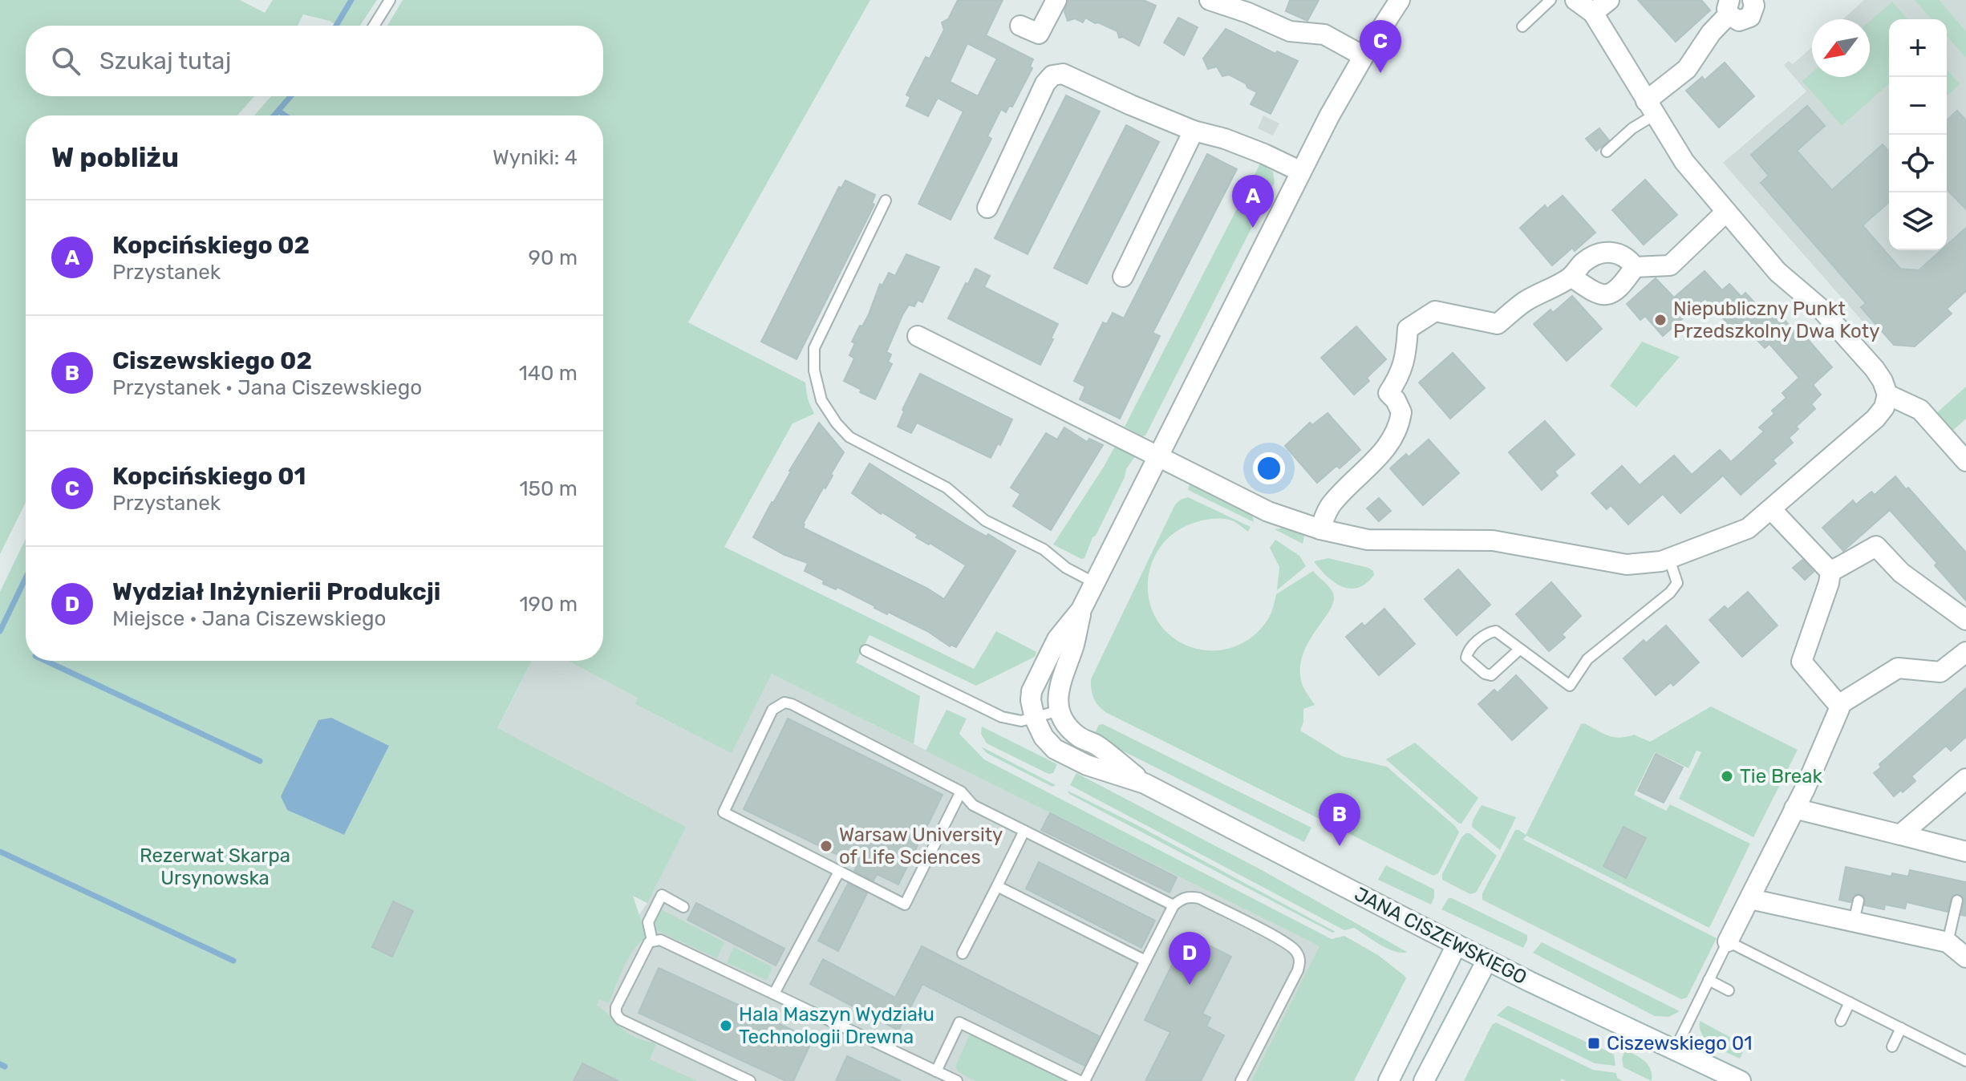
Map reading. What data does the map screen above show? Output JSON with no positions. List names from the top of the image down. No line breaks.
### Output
{"streets":{"street":["JANA CISZEWSKIEGO"]},"parks":["Rezerwat Skarpa Ursynowska"],"places":{"other":["Niepubliczny Punkt Przedszkolny Dwa Koty","Tie Break","Warsaw University of Life Sciences","Hala Maszyn Wydziału Technologii Drewna"],"transit":["Ciszewskiego 01"]},"north":"bottom left","page":{"map_buttons":["+","−"],"pins":["C","A","B","D"],"search":"Szukaj tutaj","heading":["W pobliżu","Wyniki: 4"],"list":[{"mark":"A","name":"Kopcińskiego 02","note":"Przystanek","value":"90 m"},{"mark":"B","name":"Ciszewskiego 02","note":"Przystanek · Jana Ciszewskiego","value":"140 m"},{"mark":"C","name":"Kopcińskiego 01","note":"Przystanek","value":"150 m"},{"mark":"D","name":"Wydział Inżynierii Produkcji","note":"Miejsce · Jana Ciszewskiego","value":"190 m"}]}}
